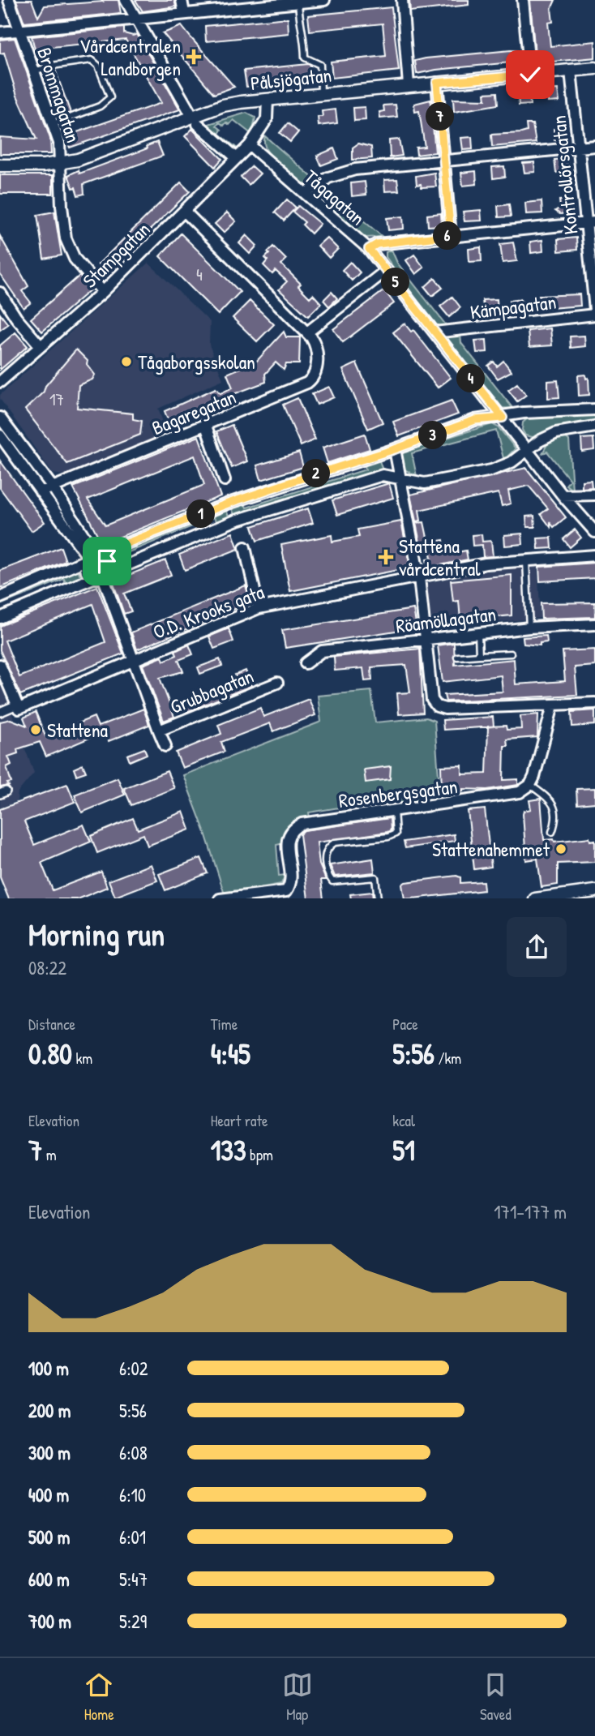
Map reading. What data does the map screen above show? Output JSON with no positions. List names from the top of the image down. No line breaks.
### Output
{"streets":{"street":["Pålsjögatan","Brommagatan","Kontrollörsgatan","Tågagatan","Stampgatan","Kämpagatan","Bagaregatan","O.D. Krooks gata","Röamöllagatan","Grubbagatan","Rosenbergsgatan"]},"crossings":[["Pålsjögatan","Brommagatan"],["Pålsjögatan","Kontrollörsgatan"],["Brommagatan","Stampgatan"],["Tågagatan","Stampgatan"],["Tågagatan","Kämpagatan"],["O.D. Krooks gata","Grubbagatan"]],"places":{"health":["Vårdcentralen Landborgen","Stattena vårdcentral"],"other":["Tågaborgsskolan","Stattena","Stattenahemmet"]},"house_numbers":["4","17"],"page":{"pins":["7","6","5","4","3","2","1"],"heading":["Morning run","08:22"],"stats":[["Distance","0.80 km"],["Time","4:45"],["Pace","5:56 /km"],["Elevation","7 m"],["Heart rate","133 bpm"],["kcal","51"]],"chart":["Elevation","171–177 m"],"list":[{"name":"100 m","note":"6:02"},{"name":"200 m","note":"5:56"},{"name":"300 m","note":"6:08"},{"name":"400 m","note":"6:10"},{"name":"500 m","note":"6:01"},{"name":"600 m","note":"5:47"},{"name":"700 m","note":"5:29"}],"tabs":["Home","Map","Saved"]}}
